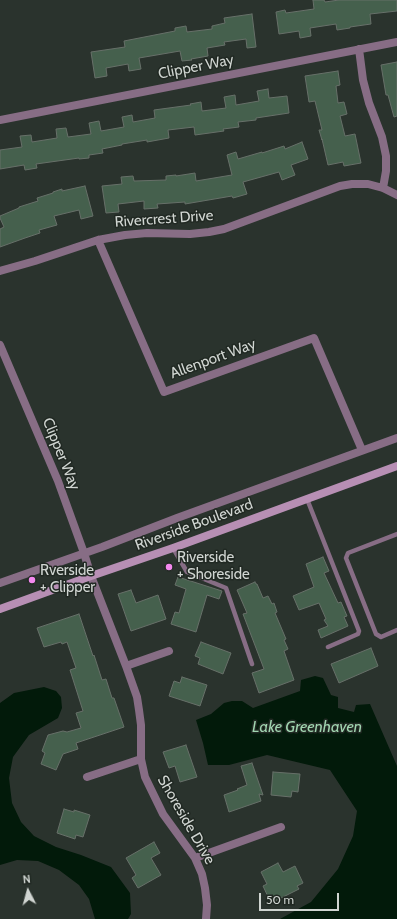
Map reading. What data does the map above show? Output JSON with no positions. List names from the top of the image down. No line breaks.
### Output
{"streets":{"main road":["Riverside Boulevard"],"street":["Clipper Way","Rivercrest Drive","Allenport Way","Shoreside Drive"]},"crossings":[["Clipper Way","Riverside Boulevard"],["Clipper Way","Shoreside Drive"],["Rivercrest Drive","Allenport Way"],["Riverside Boulevard","Shoreside Drive"]],"water":["Lake Greenhaven"],"places":["Riverside + Shoreside","Rverside + Clipper"],"scale_bar":"50 m","north":"top"}
